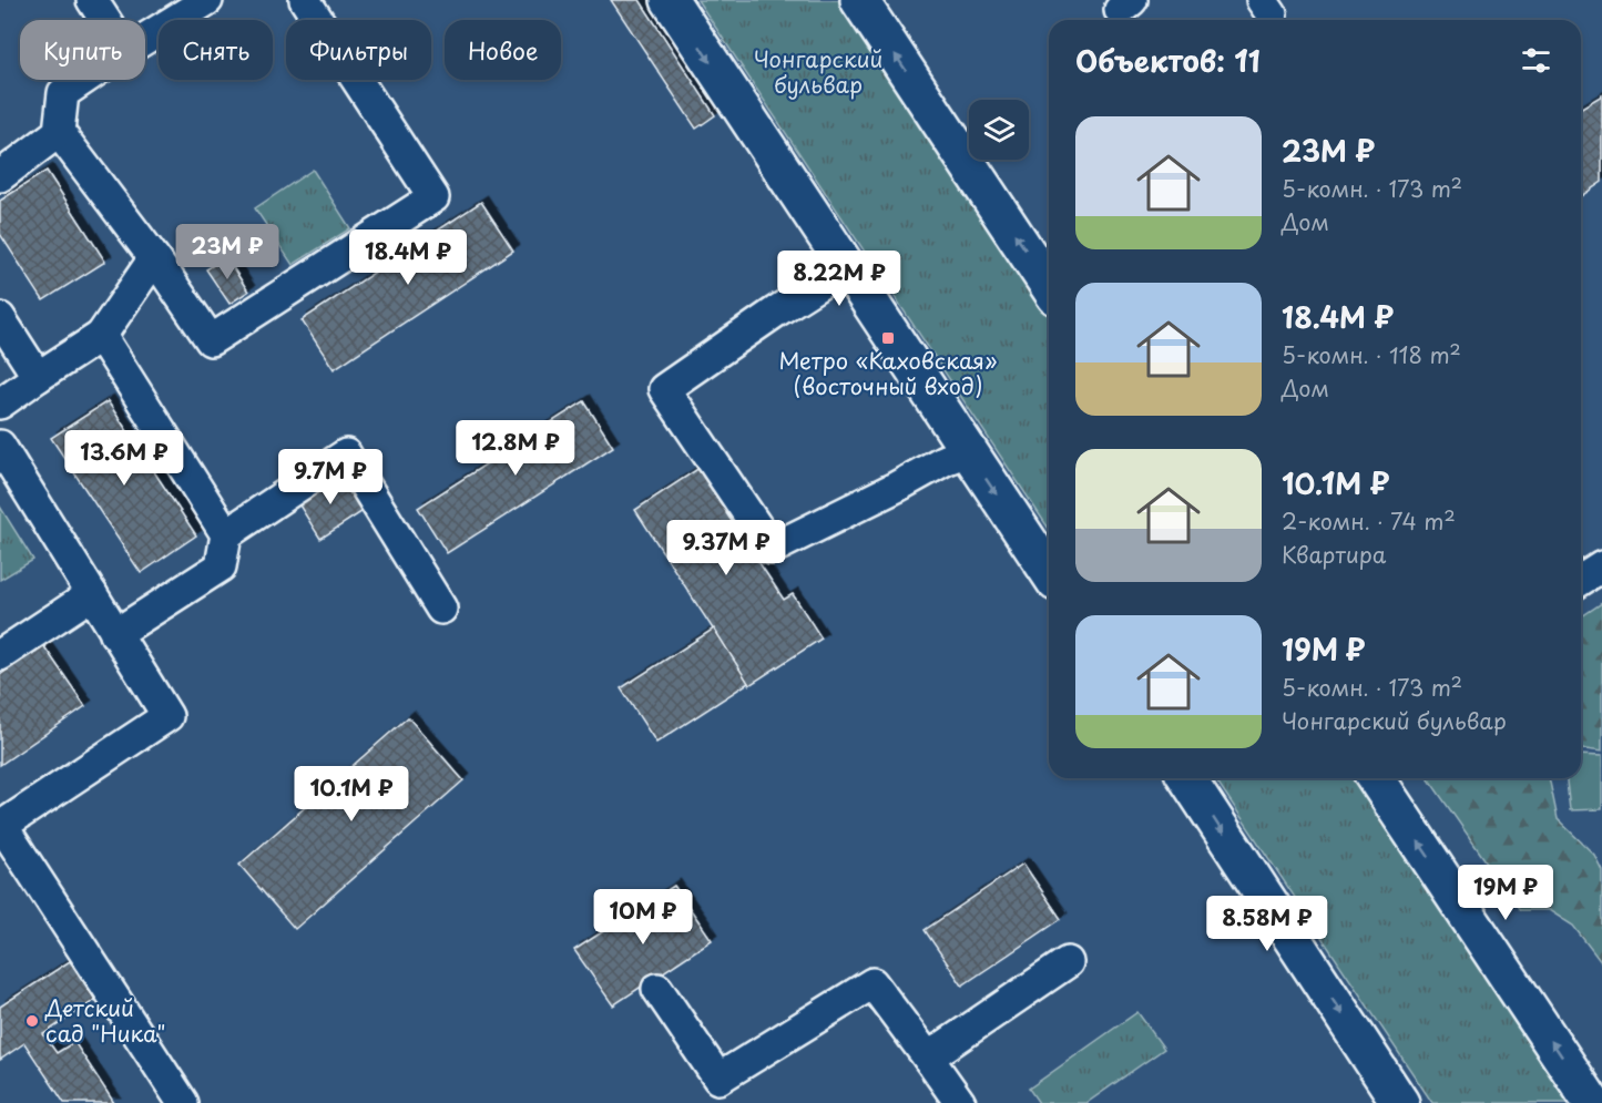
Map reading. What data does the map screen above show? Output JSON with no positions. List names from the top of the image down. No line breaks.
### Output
{"parks":["Чонгарский бульвар"],"places":{"transit":["Метро «Каховская» (восточный вход)"],"other":["Детский сад \"Ника\""]},"page":{"chip":["Купить","Снять","Фильтры","Новое"],"heading":"Объектов: 11","list":[{"name":"23M ₽","note":"5-комн. · 173 m² · Дом"},{"name":"18.4M ₽","note":"5-комн. · 118 m² · Дом"},{"name":"10.1M ₽","note":"2-комн. · 74 m² · Квартира"},{"name":"19M ₽","note":"5-комн. · 173 m² · Чонгарский бульвар"}],"price":["23M ₽","18.4M ₽","8.22M ₽","12.8M ₽","13.6M ₽","9.7M ₽","9.37M ₽","10.1M ₽","19M ₽","10M ₽","8.58M ₽"]}}
